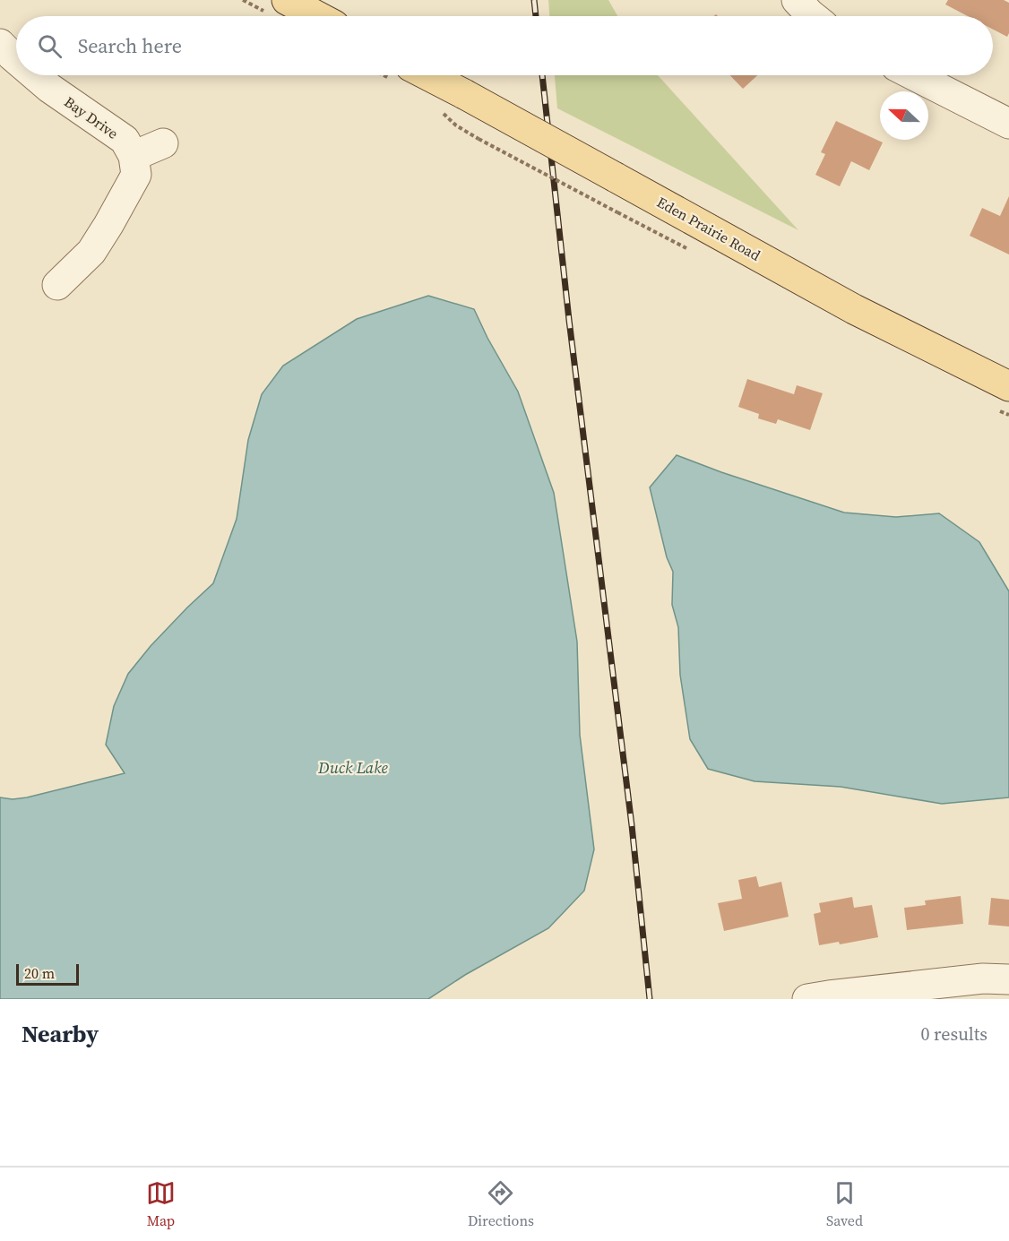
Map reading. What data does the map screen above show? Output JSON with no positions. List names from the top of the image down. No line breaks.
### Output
{"streets":{"main road":["Eden Prairie Road"],"street":["Bay Drive"]},"water":["Duck Lake"],"scale_bar":"20 m","north":"left","page":{"search":"Search here","scale":"20 m","heading":["Nearby","0 results"],"nav":["Map","Directions","Saved"]}}
